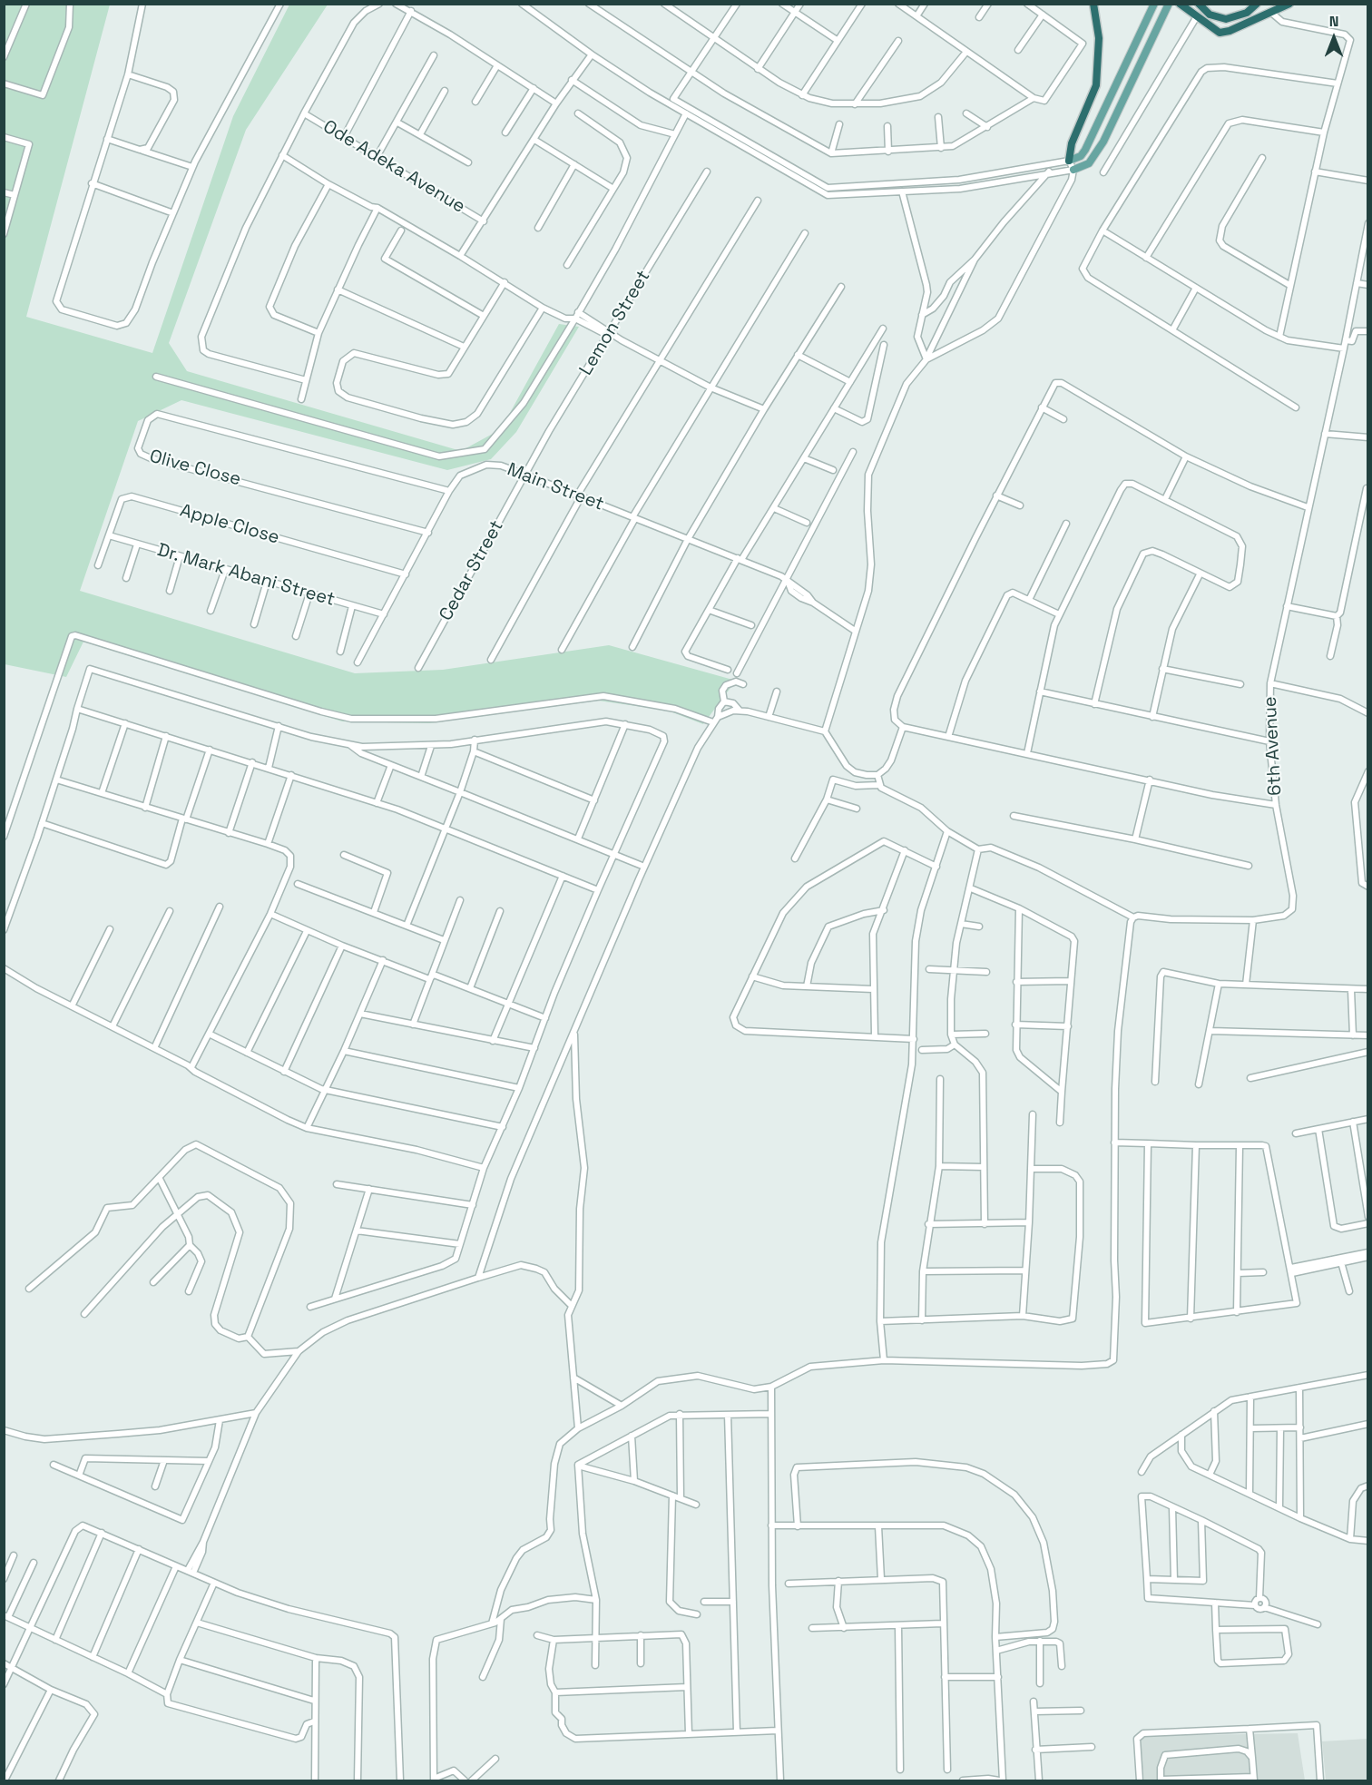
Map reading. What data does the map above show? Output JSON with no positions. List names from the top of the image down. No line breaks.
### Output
{"streets":{"street":["Ode Adeka Avenue","Lemon Street","Olive Close","Main Street","Apple Close","Cedar Street","Dr. Mark Abani Street","6th Avenue"]},"crossings":[["Lemon Street","Main Street"],["Lemon Street","Cedar Street"],["Olive Close","Main Street"],["Main Street","Apple Close"],["Main Street","Cedar Street"],["Main Street","Dr. Mark Abani Street"],["Apple Close","Dr. Mark Abani Street"]],"north":"top"}
